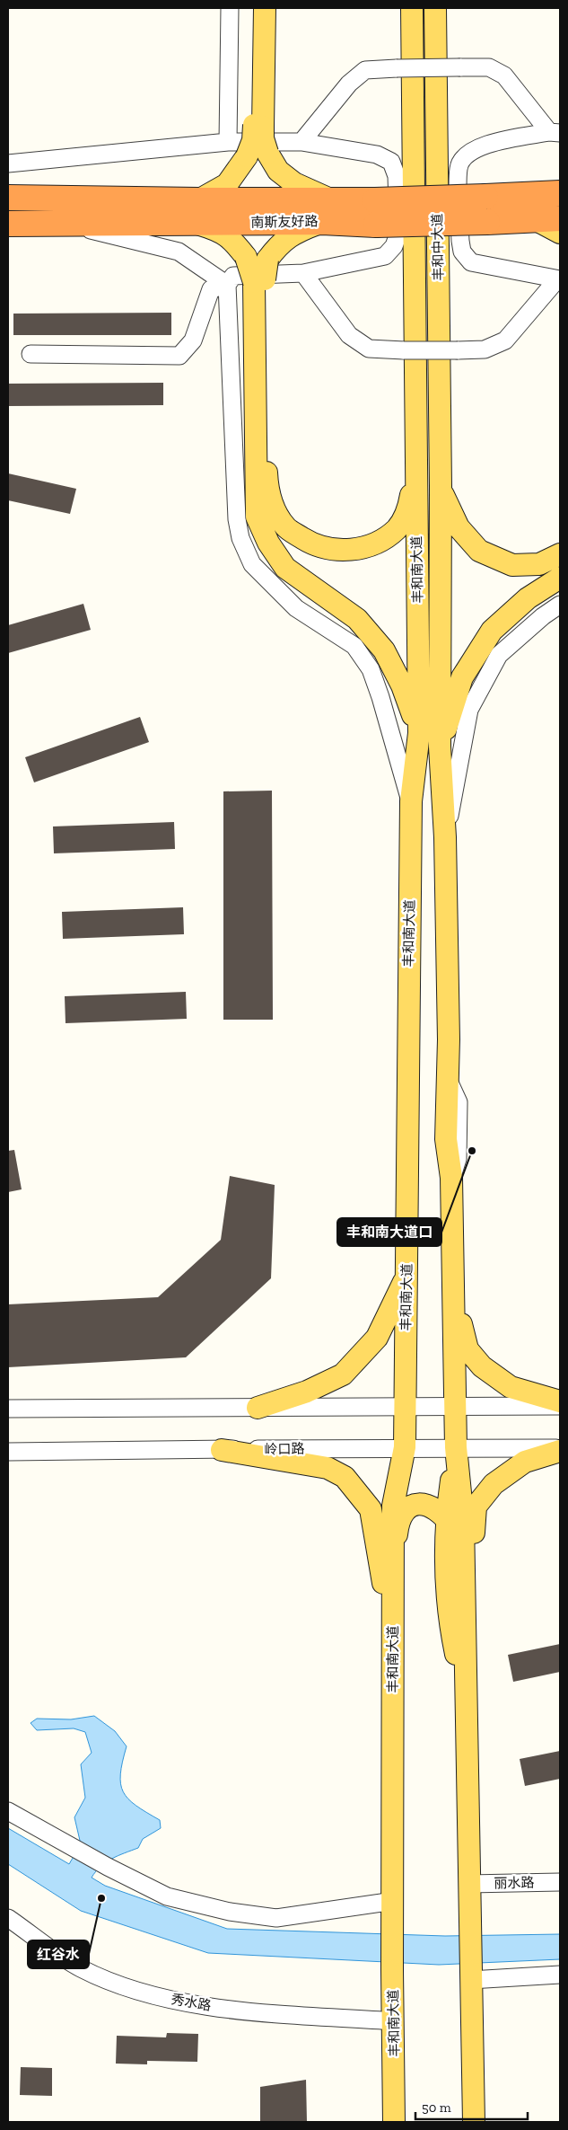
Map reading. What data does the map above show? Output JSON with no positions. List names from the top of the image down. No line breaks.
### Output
{"streets":{"highway":["南斯友好路"],"main road":["丰和中大道","丰和南大道"],"street":["岭口路","丽水路","秀水路"]},"crossings":[["丰和中大道","丰和南大道"],["丰和南大道","岭口路"],["丰和南大道","丽水路"],["丰和南大道","秀水路"]],"places":["丰和南大道口","红谷水"],"scale_bar":"50 m"}
